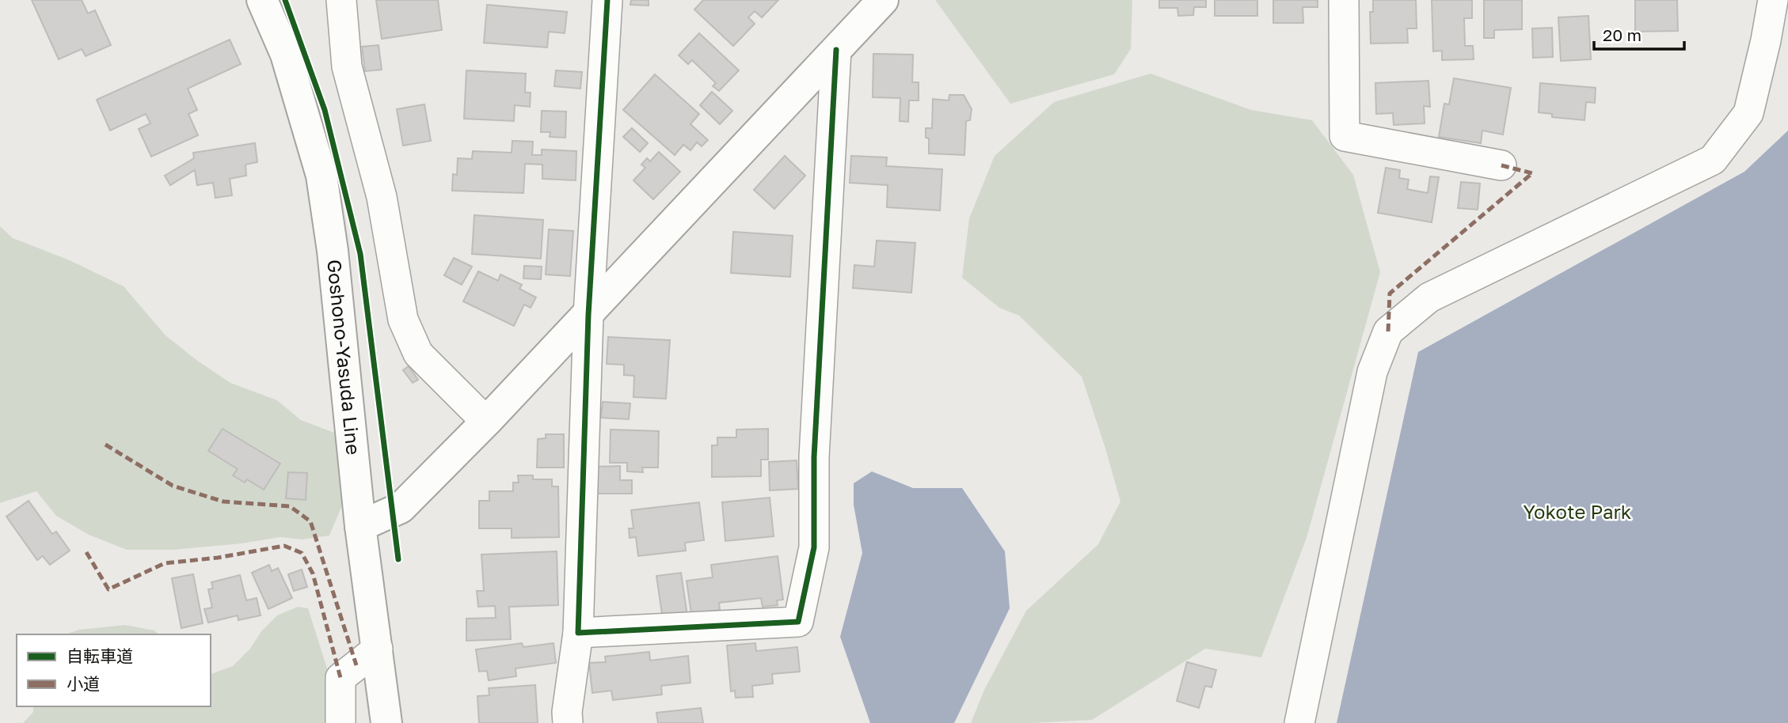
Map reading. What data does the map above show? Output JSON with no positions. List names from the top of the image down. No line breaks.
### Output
{"streets":{"street":["Goshono-Yasuda Line"]},"parks":["Yokote Park"],"legend":["自転車道","小道"],"scale_bar":"20 m"}
